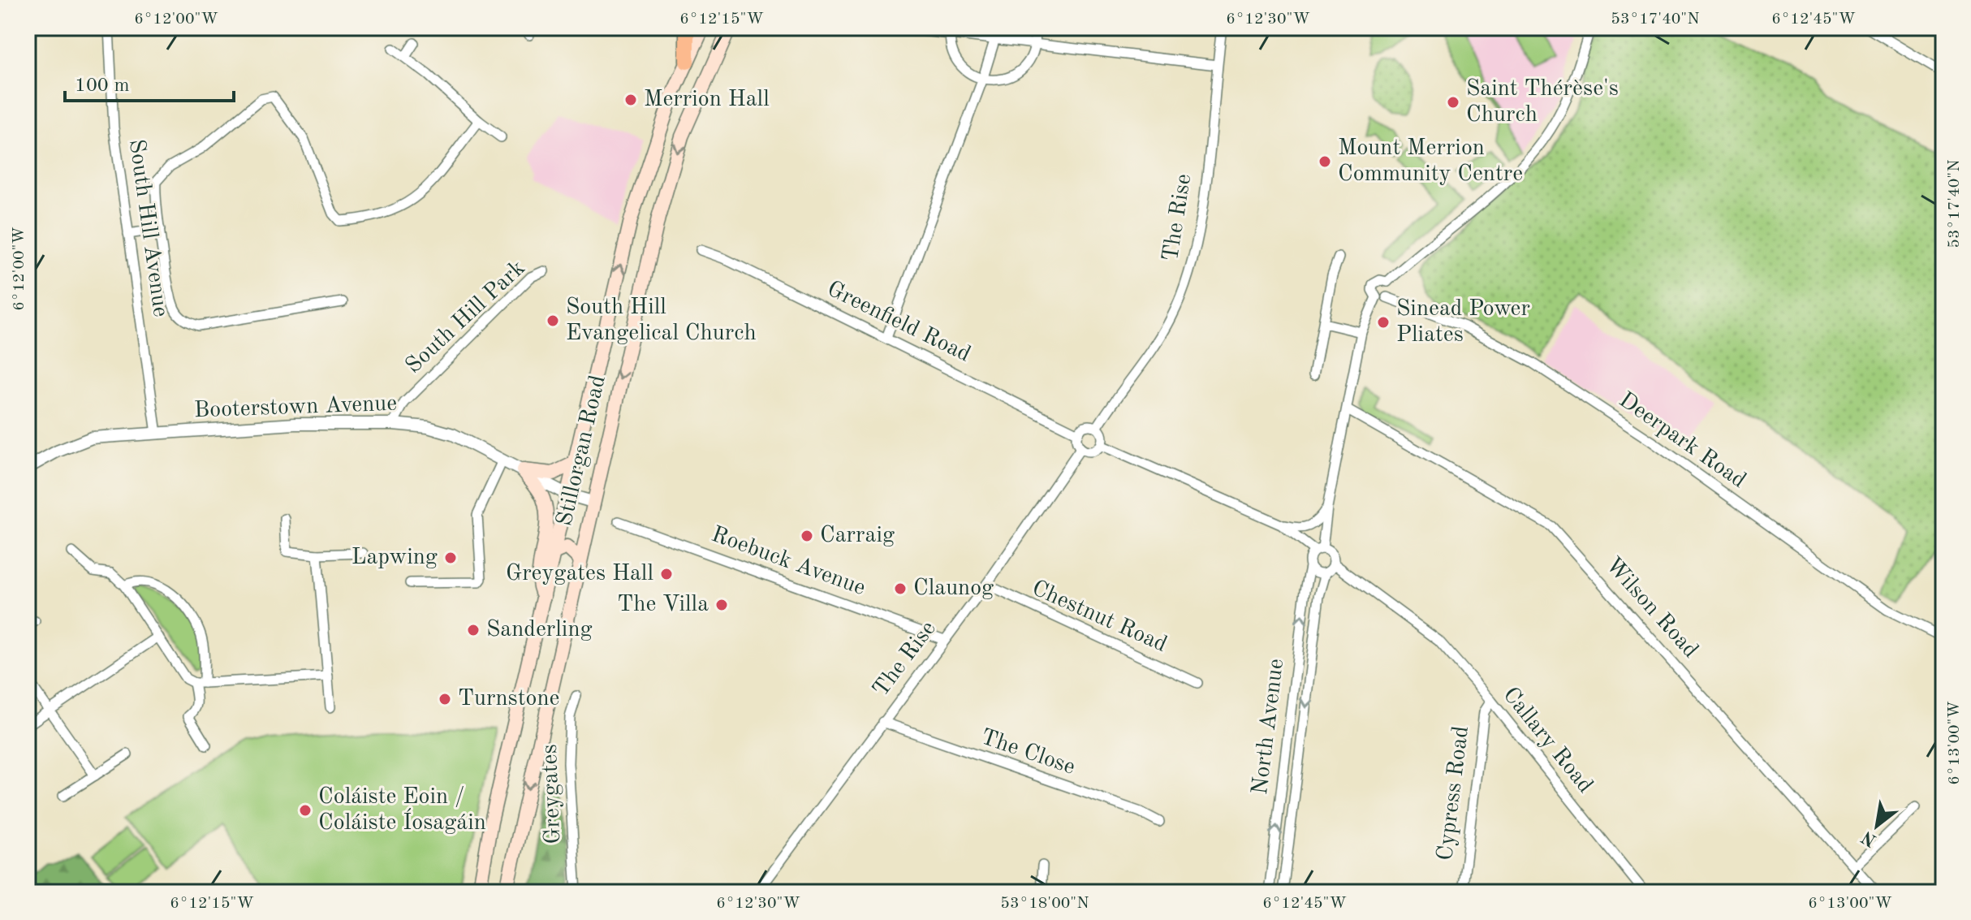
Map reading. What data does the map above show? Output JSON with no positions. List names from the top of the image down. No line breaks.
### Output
{"streets":{"main road":["Stillorgan Road"],"street":["The Rise","South Hill Avenue","South Hill Park","Greenfield Road","Booterstown Avenue","Deerpark Road","Roebuck Avenue","Wilson Road","Chestnut Road","North Avenue","Callary Road","The Close","Cypress Road","Greygates"]},"crossings":[["The Rise","Greenfield Road"],["The Rise","Roebuck Avenue"],["The Rise","Chestnut Road"],["The Rise","The Close"],["South Hill Avenue","Booterstown Avenue"],["South Hill Park","Booterstown Avenue"],["Booterstown Avenue","Stillorgan Road"],["North Avenue","Callary Road"],["Callary Road","Cypress Road"]],"places":["Merrion Hall","Saint Thérèse's Church","Mount Merrion Community Centre","South Hill Evangelical Church","Sinead Power Pliates","Carraig","Lapwing","Greygates Hall","Claunog","The Villa","Sanderling","Turnstone","Coláiste Eoin / Coláiste Íosagáin"],"scale_bar":"100 m","north":"bottom left","coordinates":["6°12'00\"W","6°12'15\"W","6°12'30\"W","53°17'40\"N","6°12'45\"W","6°13'00\"W","53°18'00\"N"]}
